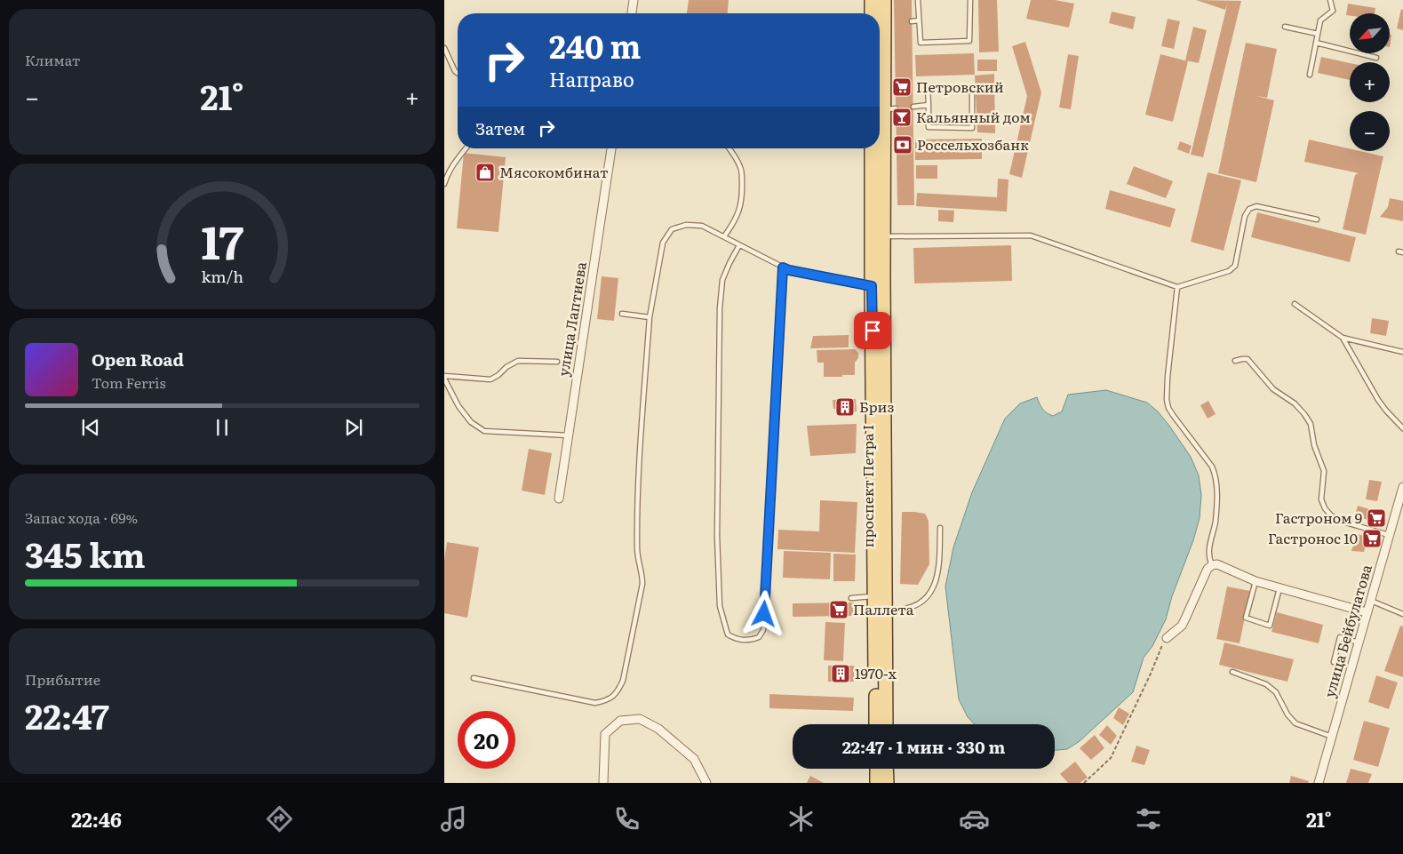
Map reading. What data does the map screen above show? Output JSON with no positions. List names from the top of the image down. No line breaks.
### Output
{"streets":{"main road":["проспект Петра I"],"street":["улица Лаптиева","улица Бейбулатова"]},"places":{"supermarket":["Петровский","Гастроном 9","Гастронос 10","Паллета"],"bar":["Кальянный дом"],"bank":["Россельхозбанк"],"shop":["Мясокомбинат"],"building":["Бриз","1970-х"]},"north":"bottom left","page":{"tile":["Климат",["Запас хода · 69%","345 km"],["Прибытие","22:47"]],"map_buttons":["+","−"],"turn":["240 m","Направо"],"heat":["−","21°","+"],"then":"Затем","song":["Open Road","Tom Ferris"],"limit":"20","trip":"22:47 · 1 мин · 330 m","tabs":["22:46","21°"],"gauge":["17","km/h"]}}
